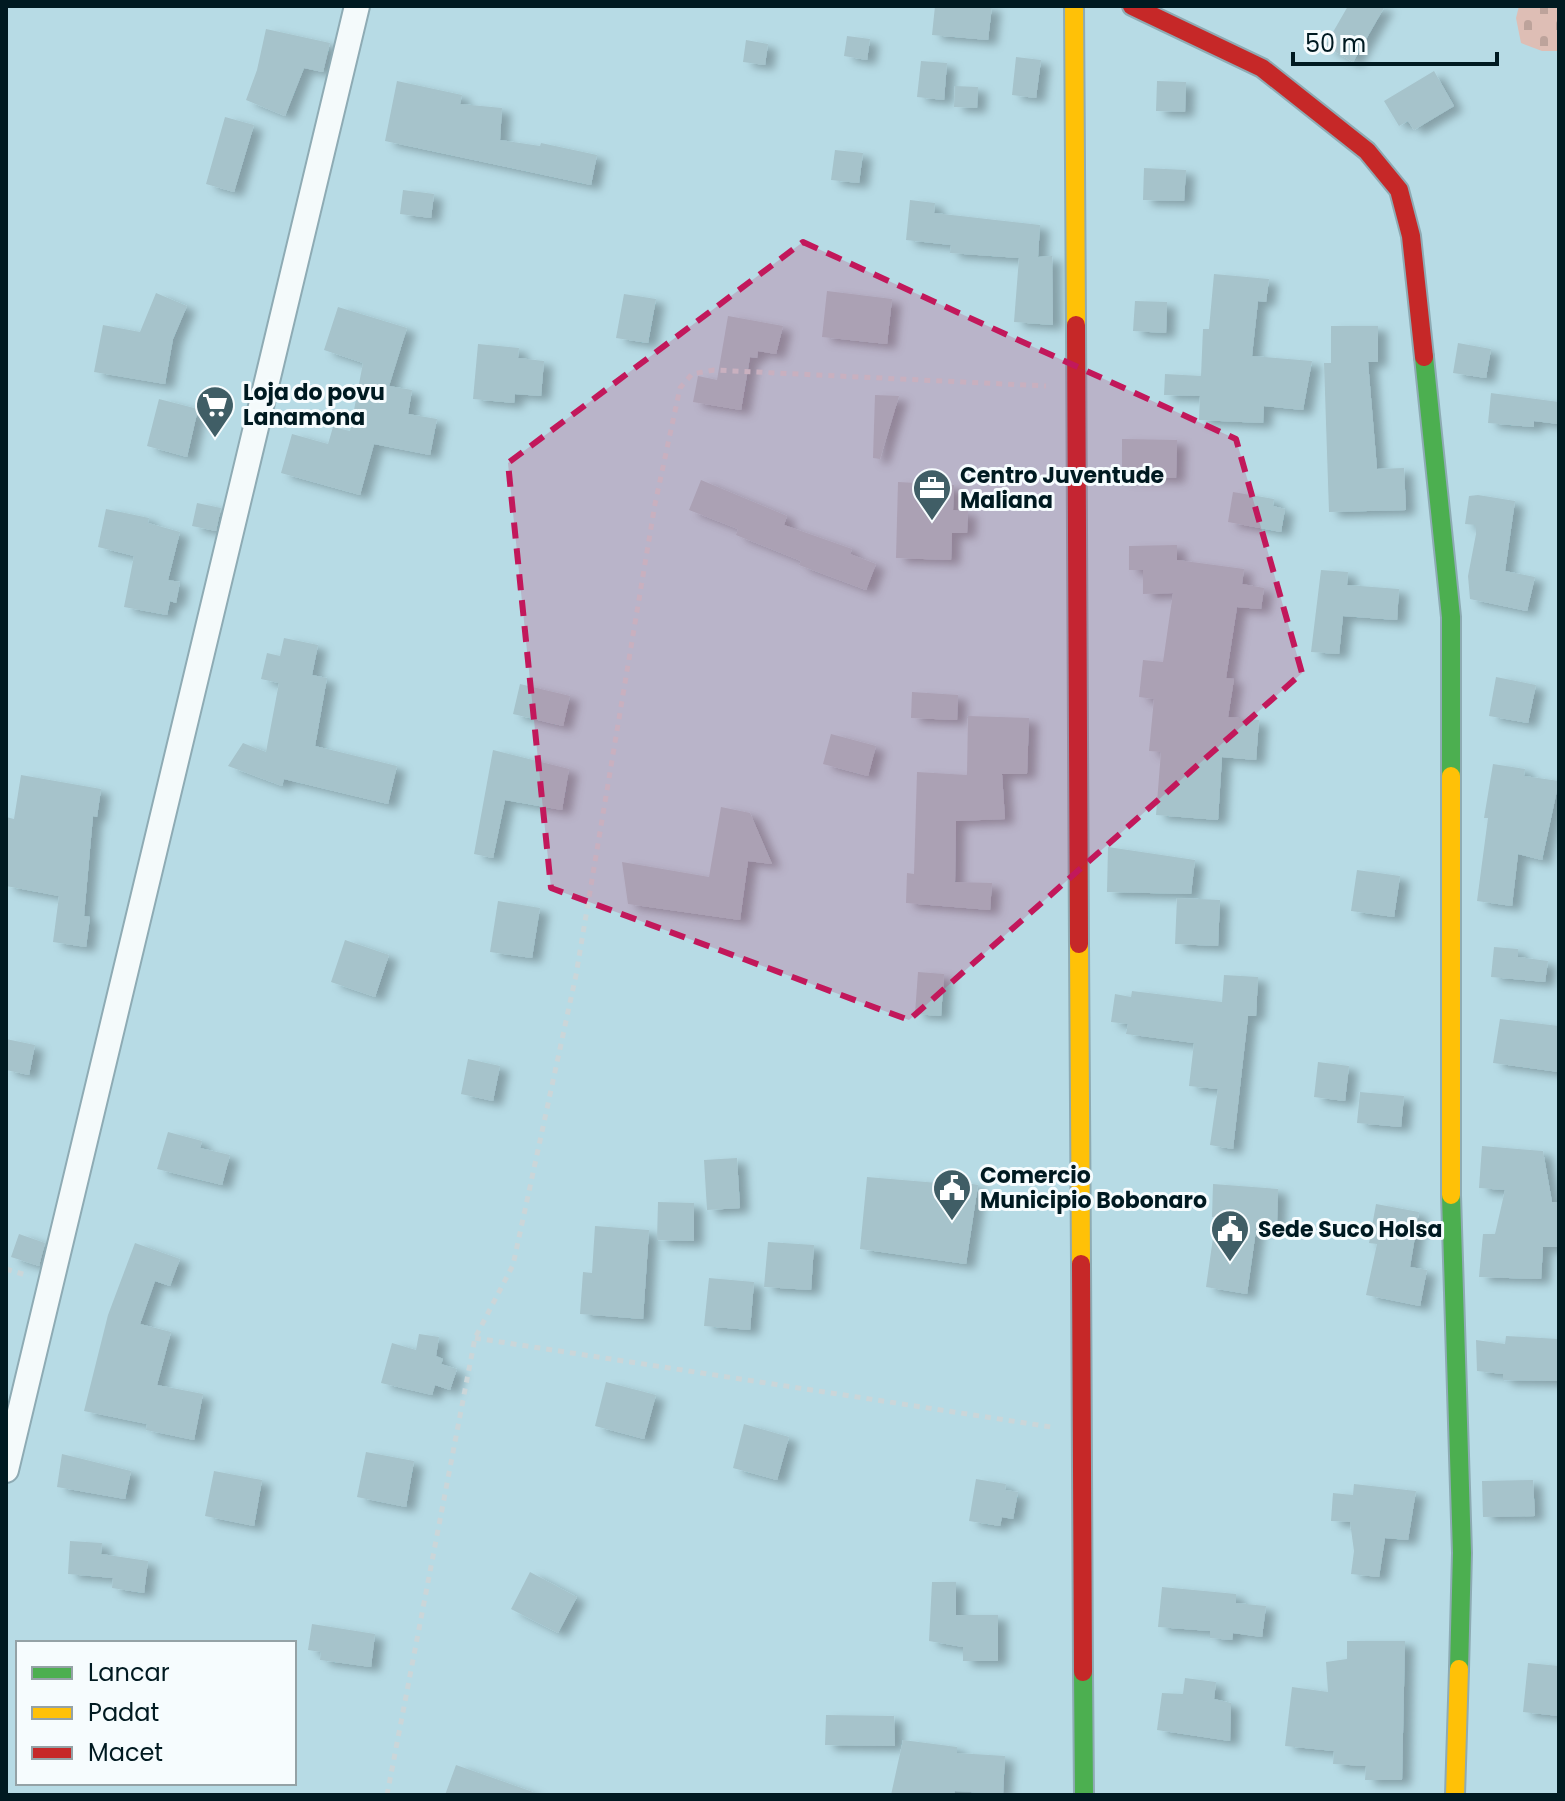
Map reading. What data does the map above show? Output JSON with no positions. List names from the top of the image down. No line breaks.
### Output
{"places":{"supermarket":["Loja do povu Lanamona"],"office":["Centro Juventude Maliana"],"public building":["Comercio Municipio Bobonaro","Sede Suco Holsa"]},"legend":["Lancar","Padat","Macet"],"scale_bar":"50 m"}
